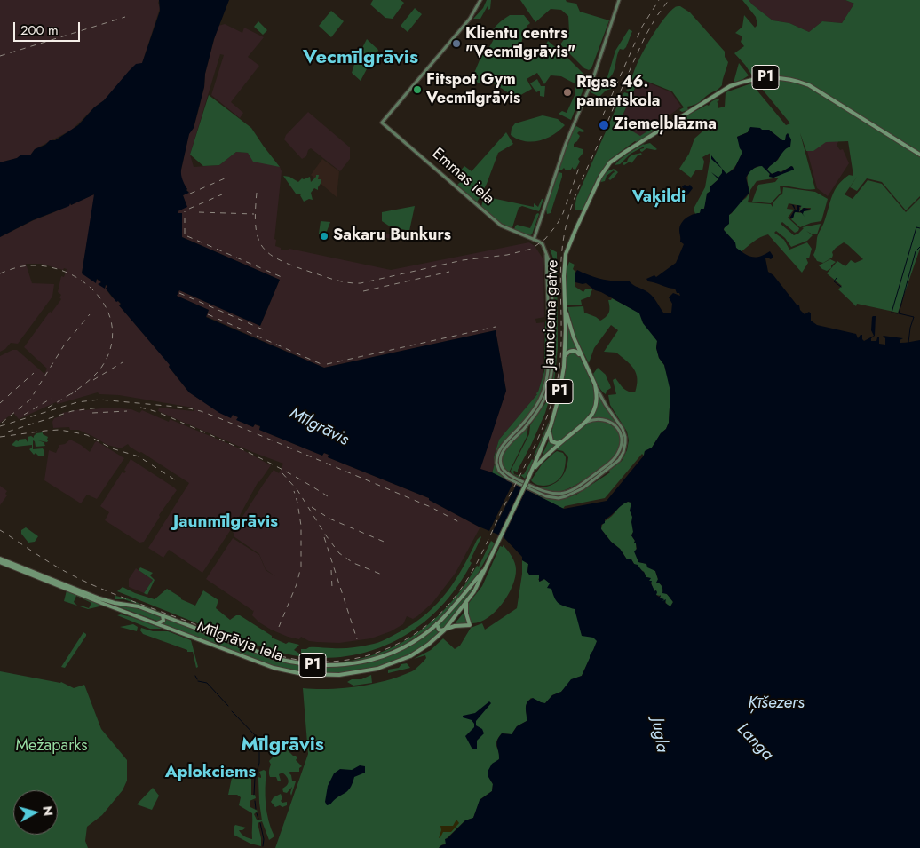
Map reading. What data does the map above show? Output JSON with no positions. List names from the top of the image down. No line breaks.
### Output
{"streets":{"main road":["P1","Emmas iela","Jaunciema gatve","Mīlgrāvja iela"]},"crossings":[["P1","Jaunciema gatve"],["Jaunciema gatve","Mīlgrāvja iela"]],"districts":["Vecmīlgrāvis","Vaķildi","Jaunmīlgrāvis","Mīlgrāvis","Aplokciems"],"water":["Mīlgrāvis","Ķīšezers","Jugla","Langa"],"parks":["Mežaparks"],"places":["Klientu centrs \"Vecmīlgrāvis\"","Fitspot Gym Vecmīlgrāvis","Rīgas 46. pamatskola","Ziemeļblāzma","Sakaru Bunkurs"],"scale_bar":"200 m","north":"right"}
